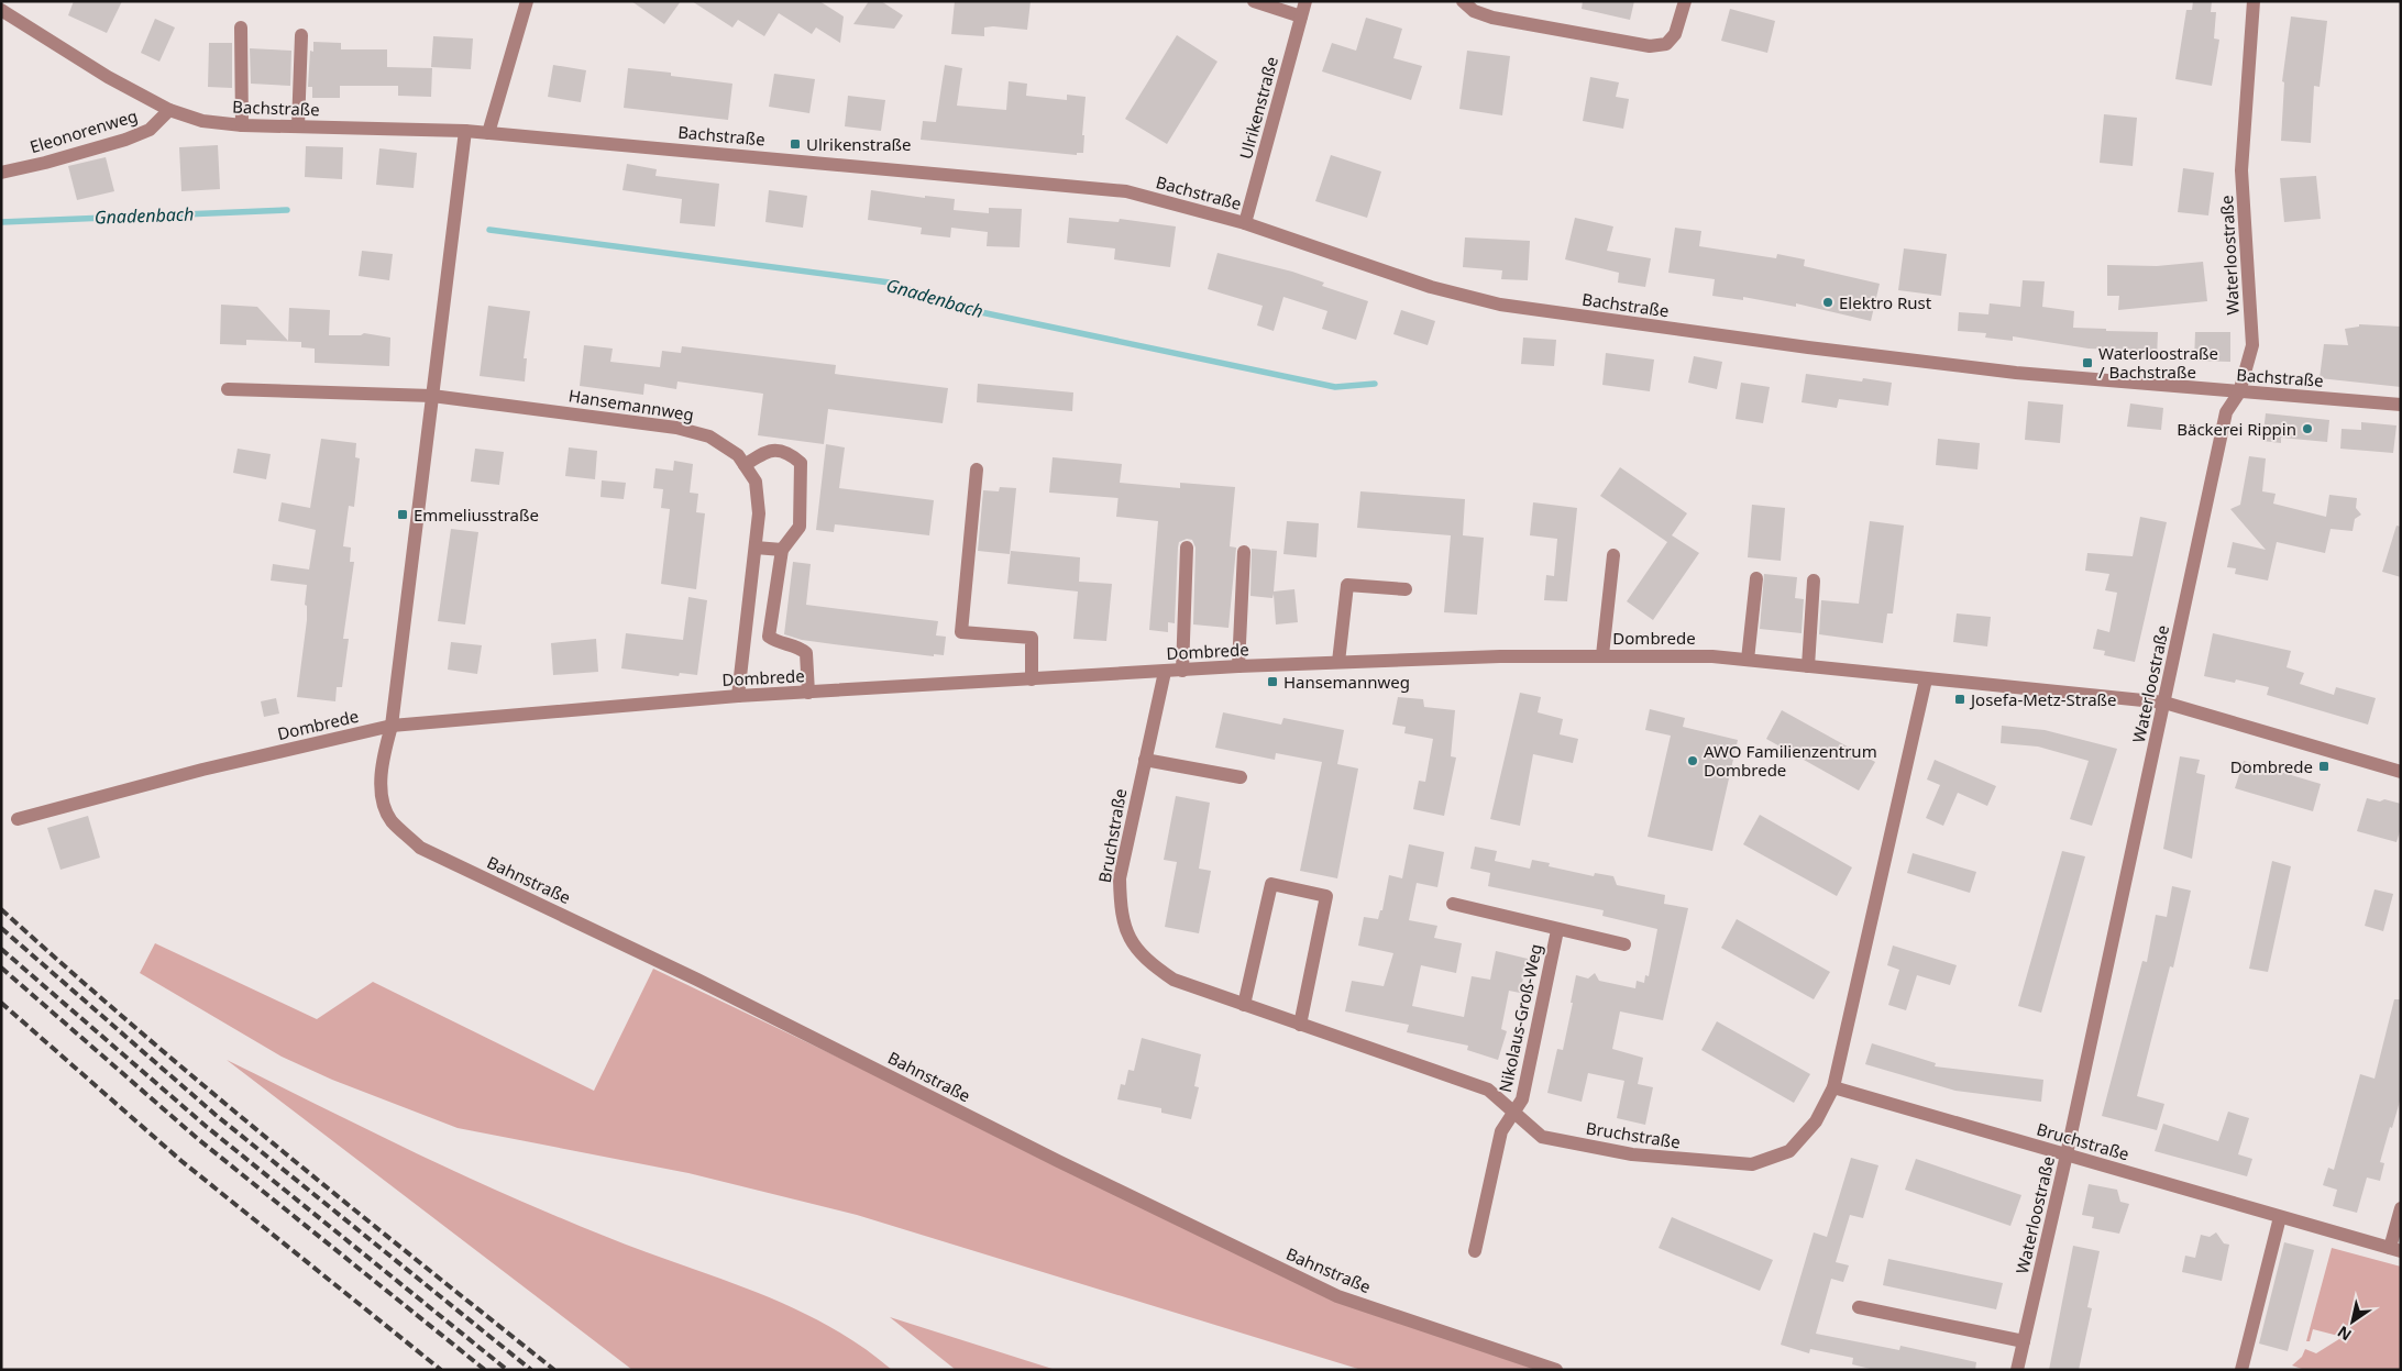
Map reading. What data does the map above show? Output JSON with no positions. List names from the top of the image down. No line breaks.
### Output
{"streets":{"street":["Bachstraße","Ulrikenstraße","Eleonorenweg","Waterloostraße","Hansemannweg","Dombrede","Bruchstraße","Bahnstraße","Nikolaus-Groß-Weg"]},"crossings":[["Bachstraße","Ulrikenstraße"],["Bachstraße","Eleonorenweg"],["Bachstraße","Waterloostraße"],["Waterloostraße","Dombrede"],["Waterloostraße","Bruchstraße"],["Hansemannweg","Dombrede"],["Dombrede","Bruchstraße"],["Dombrede","Bahnstraße"],["Bruchstraße","Nikolaus-Groß-Weg"]],"water":["Gnadenbach"],"places":{"transit":["Ulrikenstraße","Waterloostraße / Bachstraße","Emmeliusstraße","Hansemannweg","Josefa-Metz-Straße","Dombrede"],"other":["Elektro Rust","Bäckerei Rippin","AWO Familienzentrum Dombrede"]},"north":"bottom left"}
